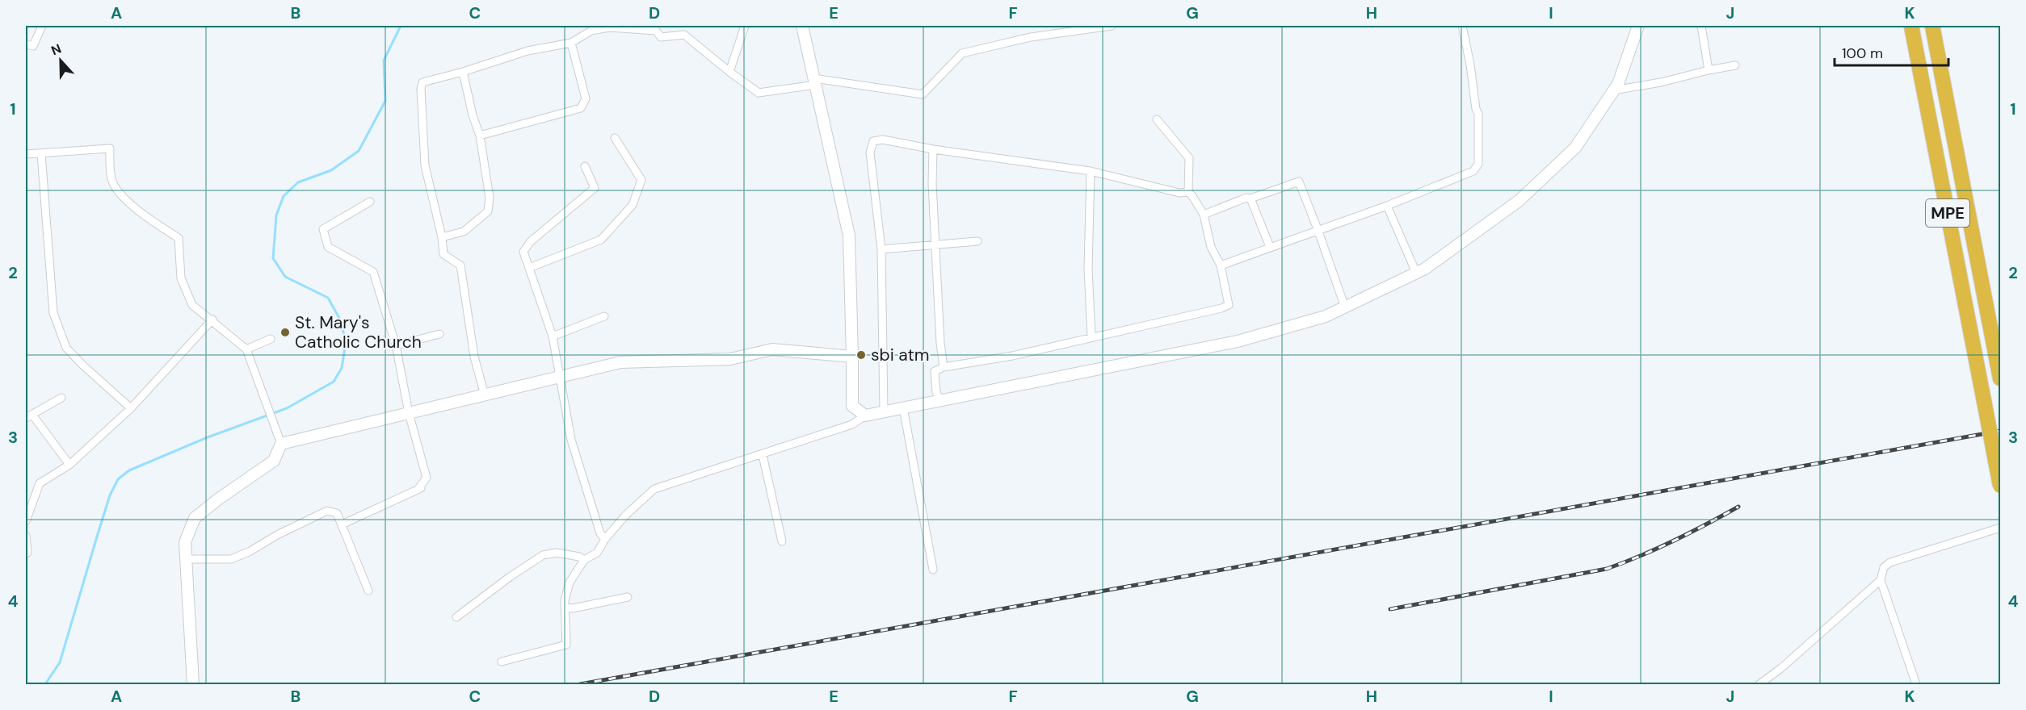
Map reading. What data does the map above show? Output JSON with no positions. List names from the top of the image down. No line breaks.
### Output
{"streets":{"highway":["MPE"]},"places":["St. Mary's Catholic Church","sbi atm"],"scale_bar":"100 m","north":"top","grid":{"columns":["A","B","C","D","E","F","G","H","I","J","K"],"rows":["1","2","3","4"]}}
